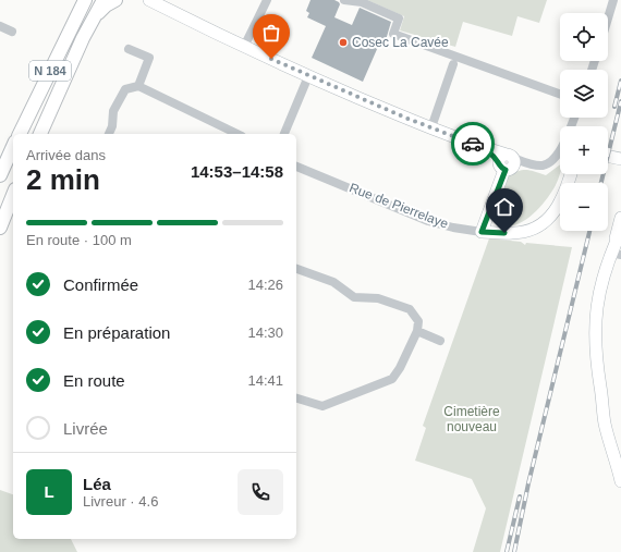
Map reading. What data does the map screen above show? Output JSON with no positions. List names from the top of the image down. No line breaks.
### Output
{"streets":{"main road":["N 184"],"street":["Rue de Pierrelaye"]},"parks":["Cimetière nouveau"],"places":["Cosec La Cavée"],"page":{"map_buttons":["+","−"],"heading":["2 min","Arrivée dans","14:53–14:58"],"panel":["Léa","Livreur · 4.6"],"bar":"En route · 100 m","list":[["Confirmée","14:26"],["En préparation","14:30"],["En route","14:41"],"Livrée"],"round":"L"}}
